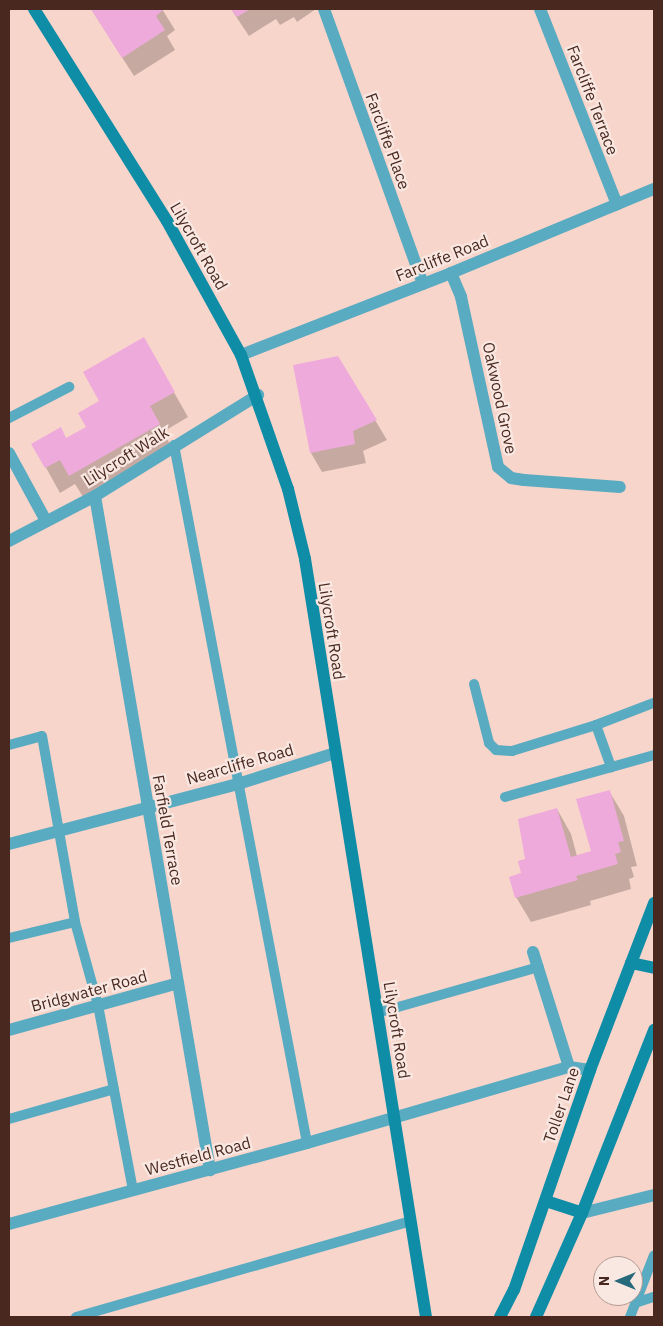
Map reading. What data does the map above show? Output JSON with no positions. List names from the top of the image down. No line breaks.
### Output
{"streets":{"street":["Farcliffe Terrace","Farcliffe Place","Lilycroft Road","Farcliffe Road","Oakwood Grove","Lilycroft Walk","Nearcliffe Road","Farfield Terrace","Bridgwater Road","Toller Lane","Westfield Road"]},"crossings":[["Farcliffe Terrace","Farcliffe Road"],["Farcliffe Place","Farcliffe Road"],["Lilycroft Road","Farcliffe Road"],["Lilycroft Road","Lilycroft Walk"],["Lilycroft Road","Nearcliffe Road"],["Lilycroft Road","Westfield Road"],["Farcliffe Road","Oakwood Grove"],["Lilycroft Walk","Farfield Terrace"],["Nearcliffe Road","Farfield Terrace"],["Farfield Terrace","Bridgwater Road"],["Farfield Terrace","Westfield Road"]],"north":"left"}
